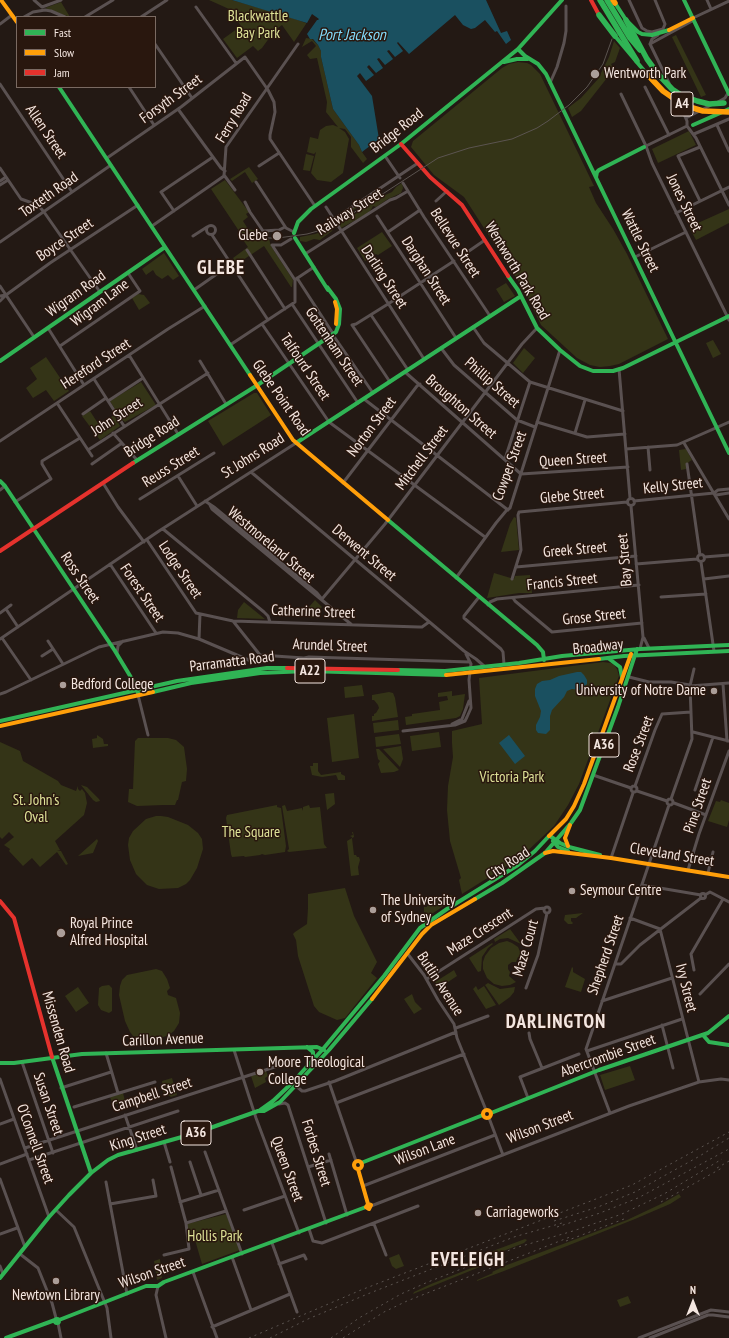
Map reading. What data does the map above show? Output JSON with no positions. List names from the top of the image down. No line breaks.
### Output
{"streets":{"main road":["A4","Bridge Road","Wattle Street","Wentworth Park Road","Wigram Road","Glebe Point Road","St Johns Road","Ross Street","Broadway","Parramatta Road","A22","A36","Cleveland Street","City Road","Missenden Road","Carillon Avenue","Abercrombie Street","Wilson Street","King Street"],"street":["Forsyth Street","Ferry Road","Allen Street","Toxteth Road","Jones Street","Railway Street","Boyce Street","Bellevue Street","Darghan Street","Darling Street","Wigram Lane","Gottenham Street","Hereford Street","Talfourd Street","Phillip Street","Broughton Street","John Street","Norton Street","Mitchell Street","Queen Street","Cowper Street","Reuss Street","Kelly Street","Glebe Street","Westmoreland Street","Greek Street","Derwent Street","Bay Street","Lodge Street","Francis Street","Forest Street","Catherine Street","Grose Street","Arundel Street","Rose Street","Pine Street","Maze Crescent","Maze Court","Shepherd Street","Butlin Avenue","Ivy Street","Campbell Street","Susan Street","O'Connell Street","Wilson Lane","Forbes Street"]},"crossings":[["Forsyth Street","Ferry Road"],["Forsyth Street","Glebe Point Road"],["Bridge Road","Wattle Street"],["Bridge Road","Wentworth Park Road"],["Bridge Road","Gottenham Street"],["Bridge Road","Talfourd Street"],["Bridge Road","Glebe Point Road"],["Bridge Road","Lodge Street"],["Bridge Road","Ross Street"],["Allen Street","Toxteth Road"],["Toxteth Road","Glebe Point Road"],["Jones Street","Wentworth Park Road"],["Railway Street","Bellevue Street"],["Railway Street","Darling Street"],["Boyce Street","Glebe Point Road"],["Wattle Street","Wentworth Park Road"],["Bellevue Street","St Johns Road"],["Darghan Street","St Johns Road"],["Wentworth Park Road","St Johns Road"],["Wentworth Park Road","Mitchell Street"],["Wentworth Park Road","Cowper Street"],["Darling Street","St Johns Road"],["Wigram Road","Wigram Lane"],["Wigram Road","Glebe Point Road"],["Gottenham Street","St Johns Road"],["Hereford Street","Glebe Point Road"],["Talfourd Street","St Johns Road"],["Phillip Street","St Johns Road"],["Phillip Street","Mitchell Street"],["Phillip Street","Cowper Street"],["Glebe Point Road","Norton Street"],["Glebe Point Road","St Johns Road"],["Glebe Point Road","Mitchell Street"],["Glebe Point Road","Cowper Street"],["Glebe Point Road","Francis Street"],["Glebe Point Road","Broadway"],["Broughton Street","Norton Street"],["Broughton Street","St Johns Road"],["Broughton Street","Mitchell Street"],["Broughton Street","Queen Street"],["Broughton Street","Cowper Street"],["St Johns Road","Westmoreland Street"],["St Johns Road","Derwent Street"],["St Johns Road","Lodge Street"],["St Johns Road","Ross Street"],["St Johns Road","Forest Street"],["Mitchell Street","Westmoreland Street"],["Mitchell Street","Derwent Street"],["Queen Street","Cowper Street"],["Queen Street","Carillon Avenue"],["Queen Street","Campbell Street"],["Queen Street","Wilson Street"],["Queen Street","King Street"],["Kelly Street","Glebe Street"],["Kelly Street","Bay Street"],["Glebe Street","Greek Street"],["Glebe Street","Bay Street"],["Westmoreland Street","Catherine Street"],["Greek Street","Bay Street"],["Derwent Street","Catherine Street"],["Derwent Street","Arundel Street"],["Derwent Street","Broadway"],["Derwent Street","Parramatta Road"],["Bay Street","Francis Street"],["Bay Street","Grose Street"],["Bay Street","Broadway"],["Bay Street","City Road"],["Lodge Street","Catherine Street"],["Lodge Street","Arundel Street"],["Ross Street","Arundel Street"],["Ross Street","Parramatta Road"],["Francis Street","Grose Street"],["Forest Street","Arundel Street"],["Broadway","Parramatta Road"],["Broadway","City Road"],["Rose Street","Cleveland Street"],["Pine Street","Cleveland Street"],["Cleveland Street","City Road"],["Cleveland Street","Shepherd Street"],["City Road","Butlin Avenue"],["City Road","Carillon Avenue"],["City Road","King Street"],["Maze Crescent","Maze Court"],["Maze Crescent","Butlin Avenue"],["Butlin Avenue","Abercrombie Street"],["Butlin Avenue","Wilson Street"],["Butlin Avenue","Wilson Lane"],["Ivy Street","Abercrombie Street"],["Ivy Street","Wilson Street"],["Missenden Road","Carillon Avenue"],["Missenden Road","Campbell Street"],["Missenden Road","King Street"],["Carillon Avenue","Susan Street"],["Carillon Avenue","King Street"],["Campbell Street","Susan Street"],["Campbell Street","O'Connell Street"],["Wilson Street","Forbes Street"],["King Street","O'Connell Street"],["King Street","Forbes Street"]],"districts":["GLEBE","DARLINGTON","EVELEIGH"],"water":["Port Jackson"],"parks":["Blackwattle Bay Park","Victoria Park","St. John's Oval","The Square","Hollis Park"],"places":["Wentworth Park","Glebe","Bedford College","University of Notre Dame","Seymour Centre","The University of Sydney","Royal Prince Alfred Hospital","Moore Theological College","Carriageworks","Newtown Library"],"legend":["Fast","Slow","Jam"],"north":"top"}
